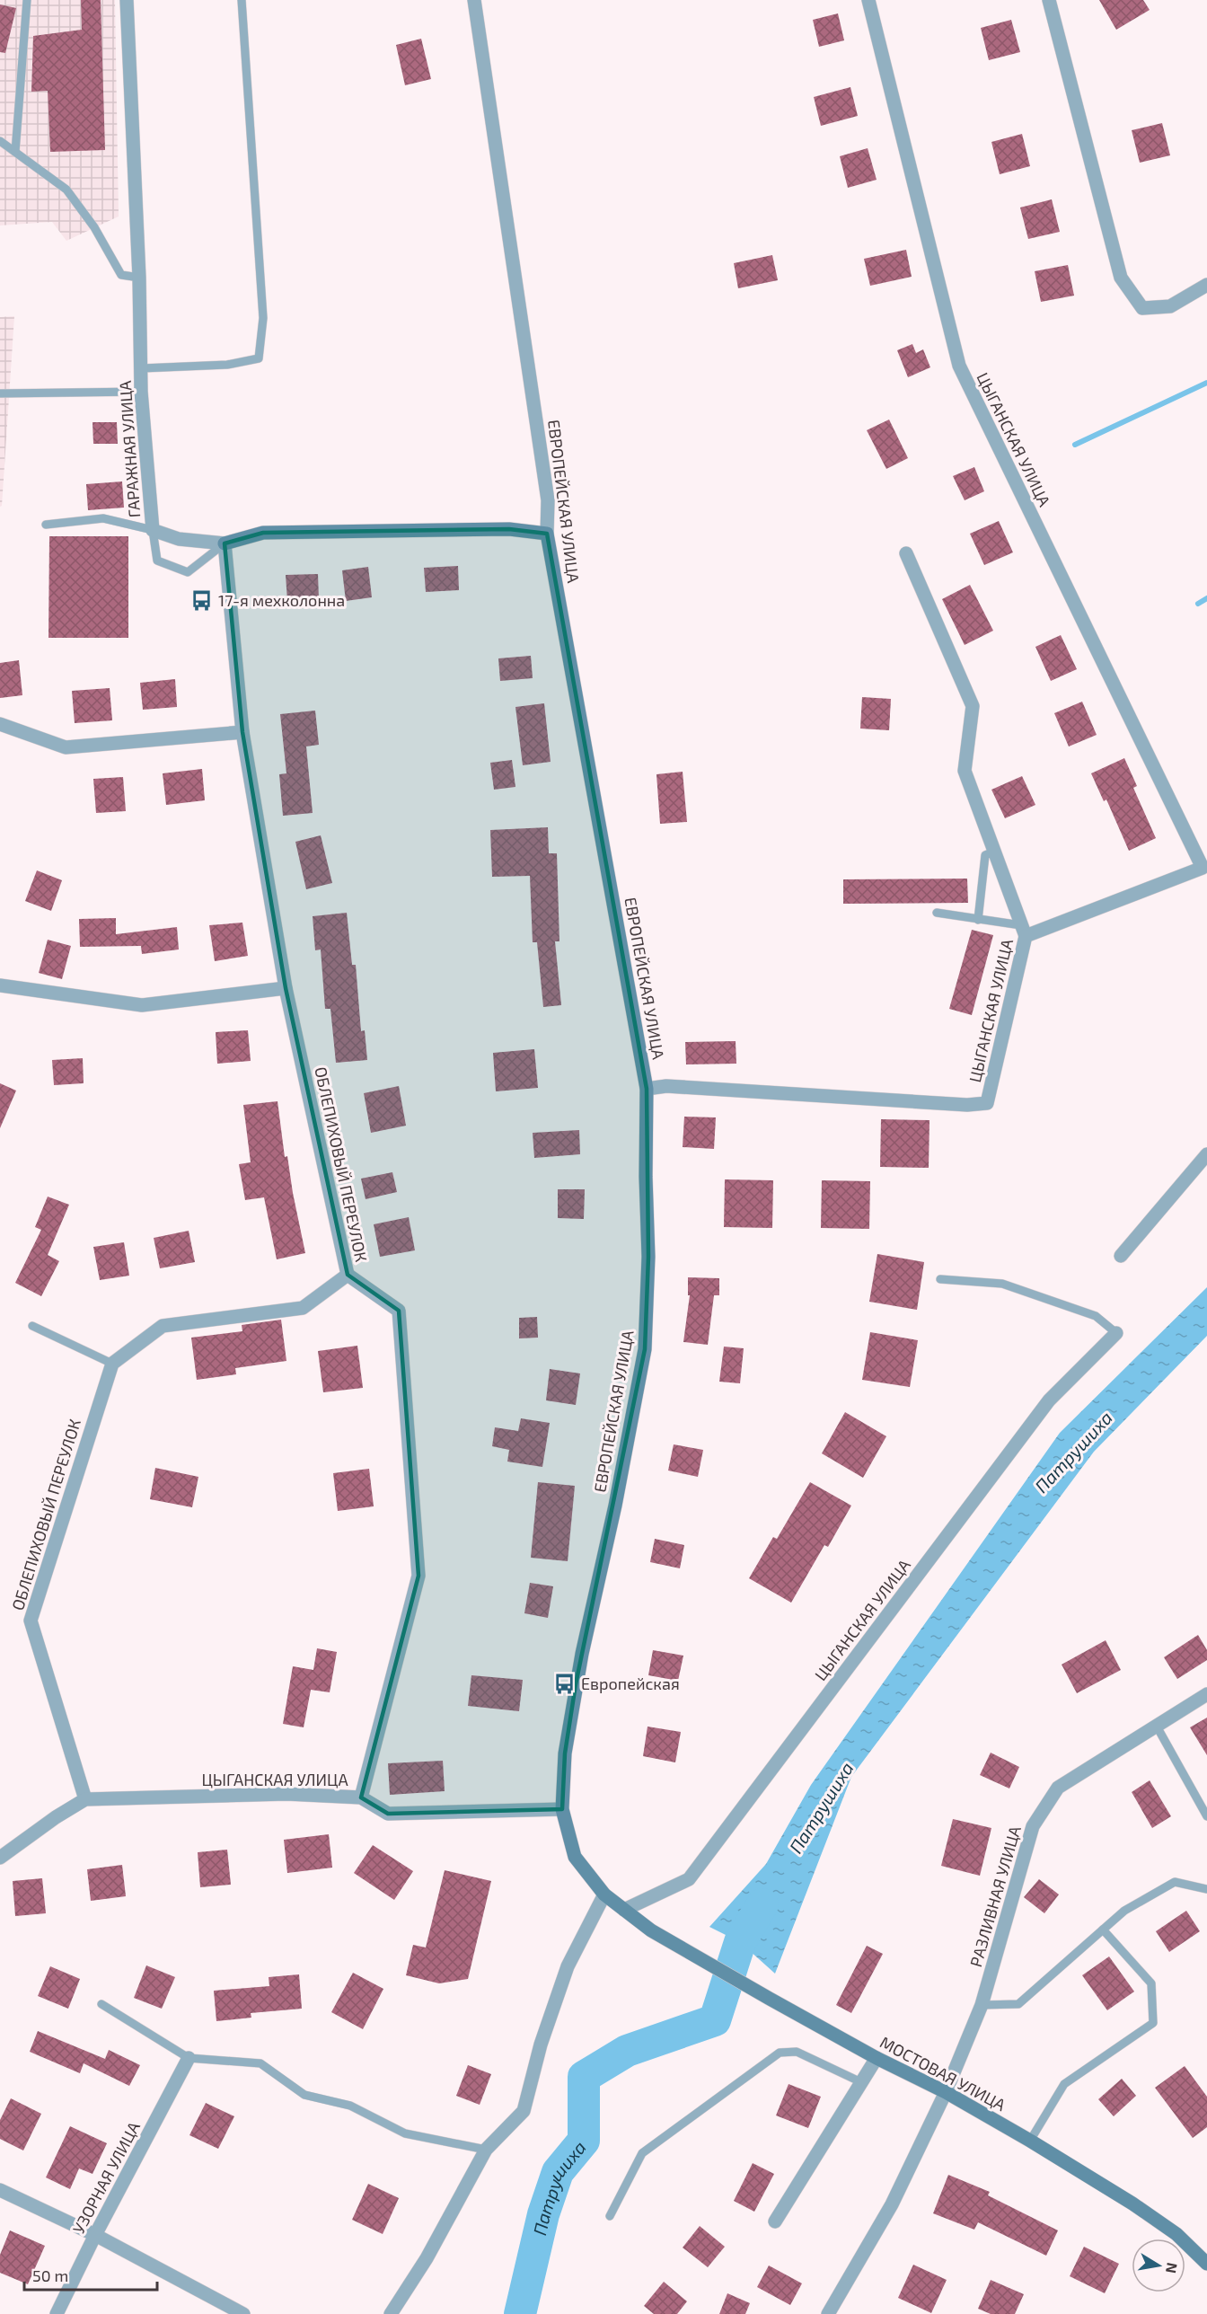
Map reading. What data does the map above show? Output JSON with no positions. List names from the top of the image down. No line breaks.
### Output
{"streets":{"street":["ЦЫГАНСКАЯ УЛИЦА","ГАРАЖНАЯ УЛИЦА","ЕВРОПЕЙСКАЯ УЛИЦА","ОБЛЕПИХОВЫЙ ПЕРЕУЛОК","РАЗЛИВНАЯ УЛИЦА","МОСТОВАЯ УЛИЦА","УЗОРНАЯ УЛИЦА"]},"crossings":[["ЦЫГАНСКАЯ УЛИЦА","ЕВРОПЕЙСКАЯ УЛИЦА"],["ЦЫГАНСКАЯ УЛИЦА","ОБЛЕПИХОВЫЙ ПЕРЕУЛОК"],["ГАРАЖНАЯ УЛИЦА","ЕВРОПЕЙСКАЯ УЛИЦА"],["ГАРАЖНАЯ УЛИЦА","ОБЛЕПИХОВЫЙ ПЕРЕУЛОК"],["ЕВРОПЕЙСКАЯ УЛИЦА","МОСТОВАЯ УЛИЦА"],["РАЗЛИВНАЯ УЛИЦА","МОСТОВАЯ УЛИЦА"]],"water":["Патрушиха"],"places":{"bus stop":["17-я мехколонна","Европейская"]},"scale_bar":"50 m","north":"right"}
